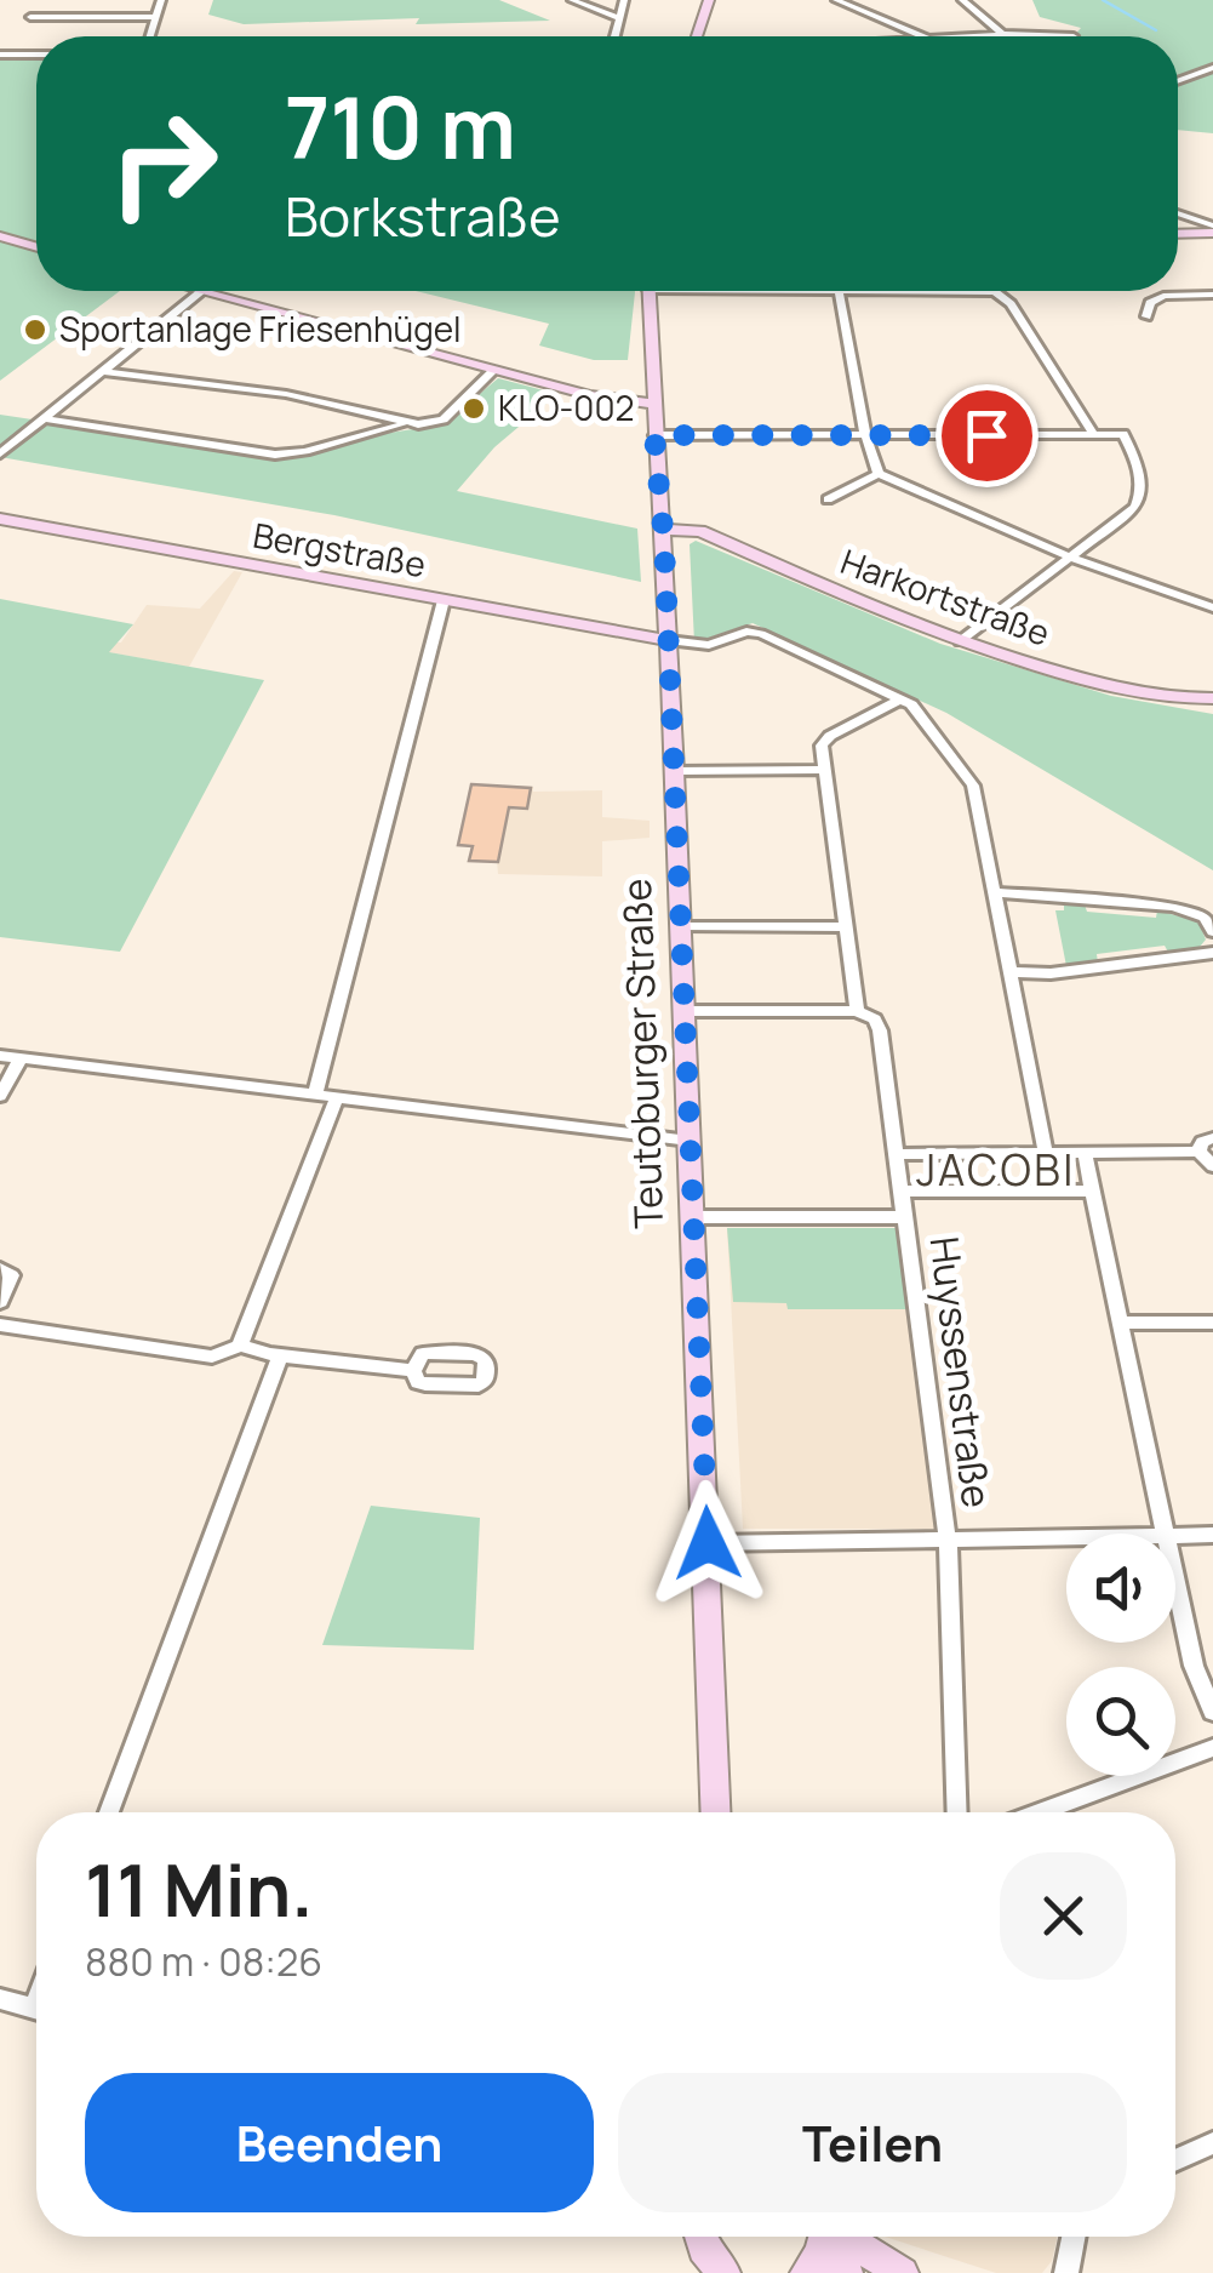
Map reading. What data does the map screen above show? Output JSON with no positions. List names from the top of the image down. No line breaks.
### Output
{"streets":{"main road":["Bergstraße","Harkortstraße","Teutoburger Straße"],"street":["Huyssenstraße"]},"crossings":[["Bergstraße","Teutoburger Straße"],["Harkortstraße","Teutoburger Straße"]],"districts":["JACOBI"],"places":["Sportanlage Friesenhügel","KLO-002"],"page":{"turn":["710 m","Borkstraße"],"heading":["11 Min.","880 m · 08:26"],"buttons":["Beenden","Teilen"]}}
